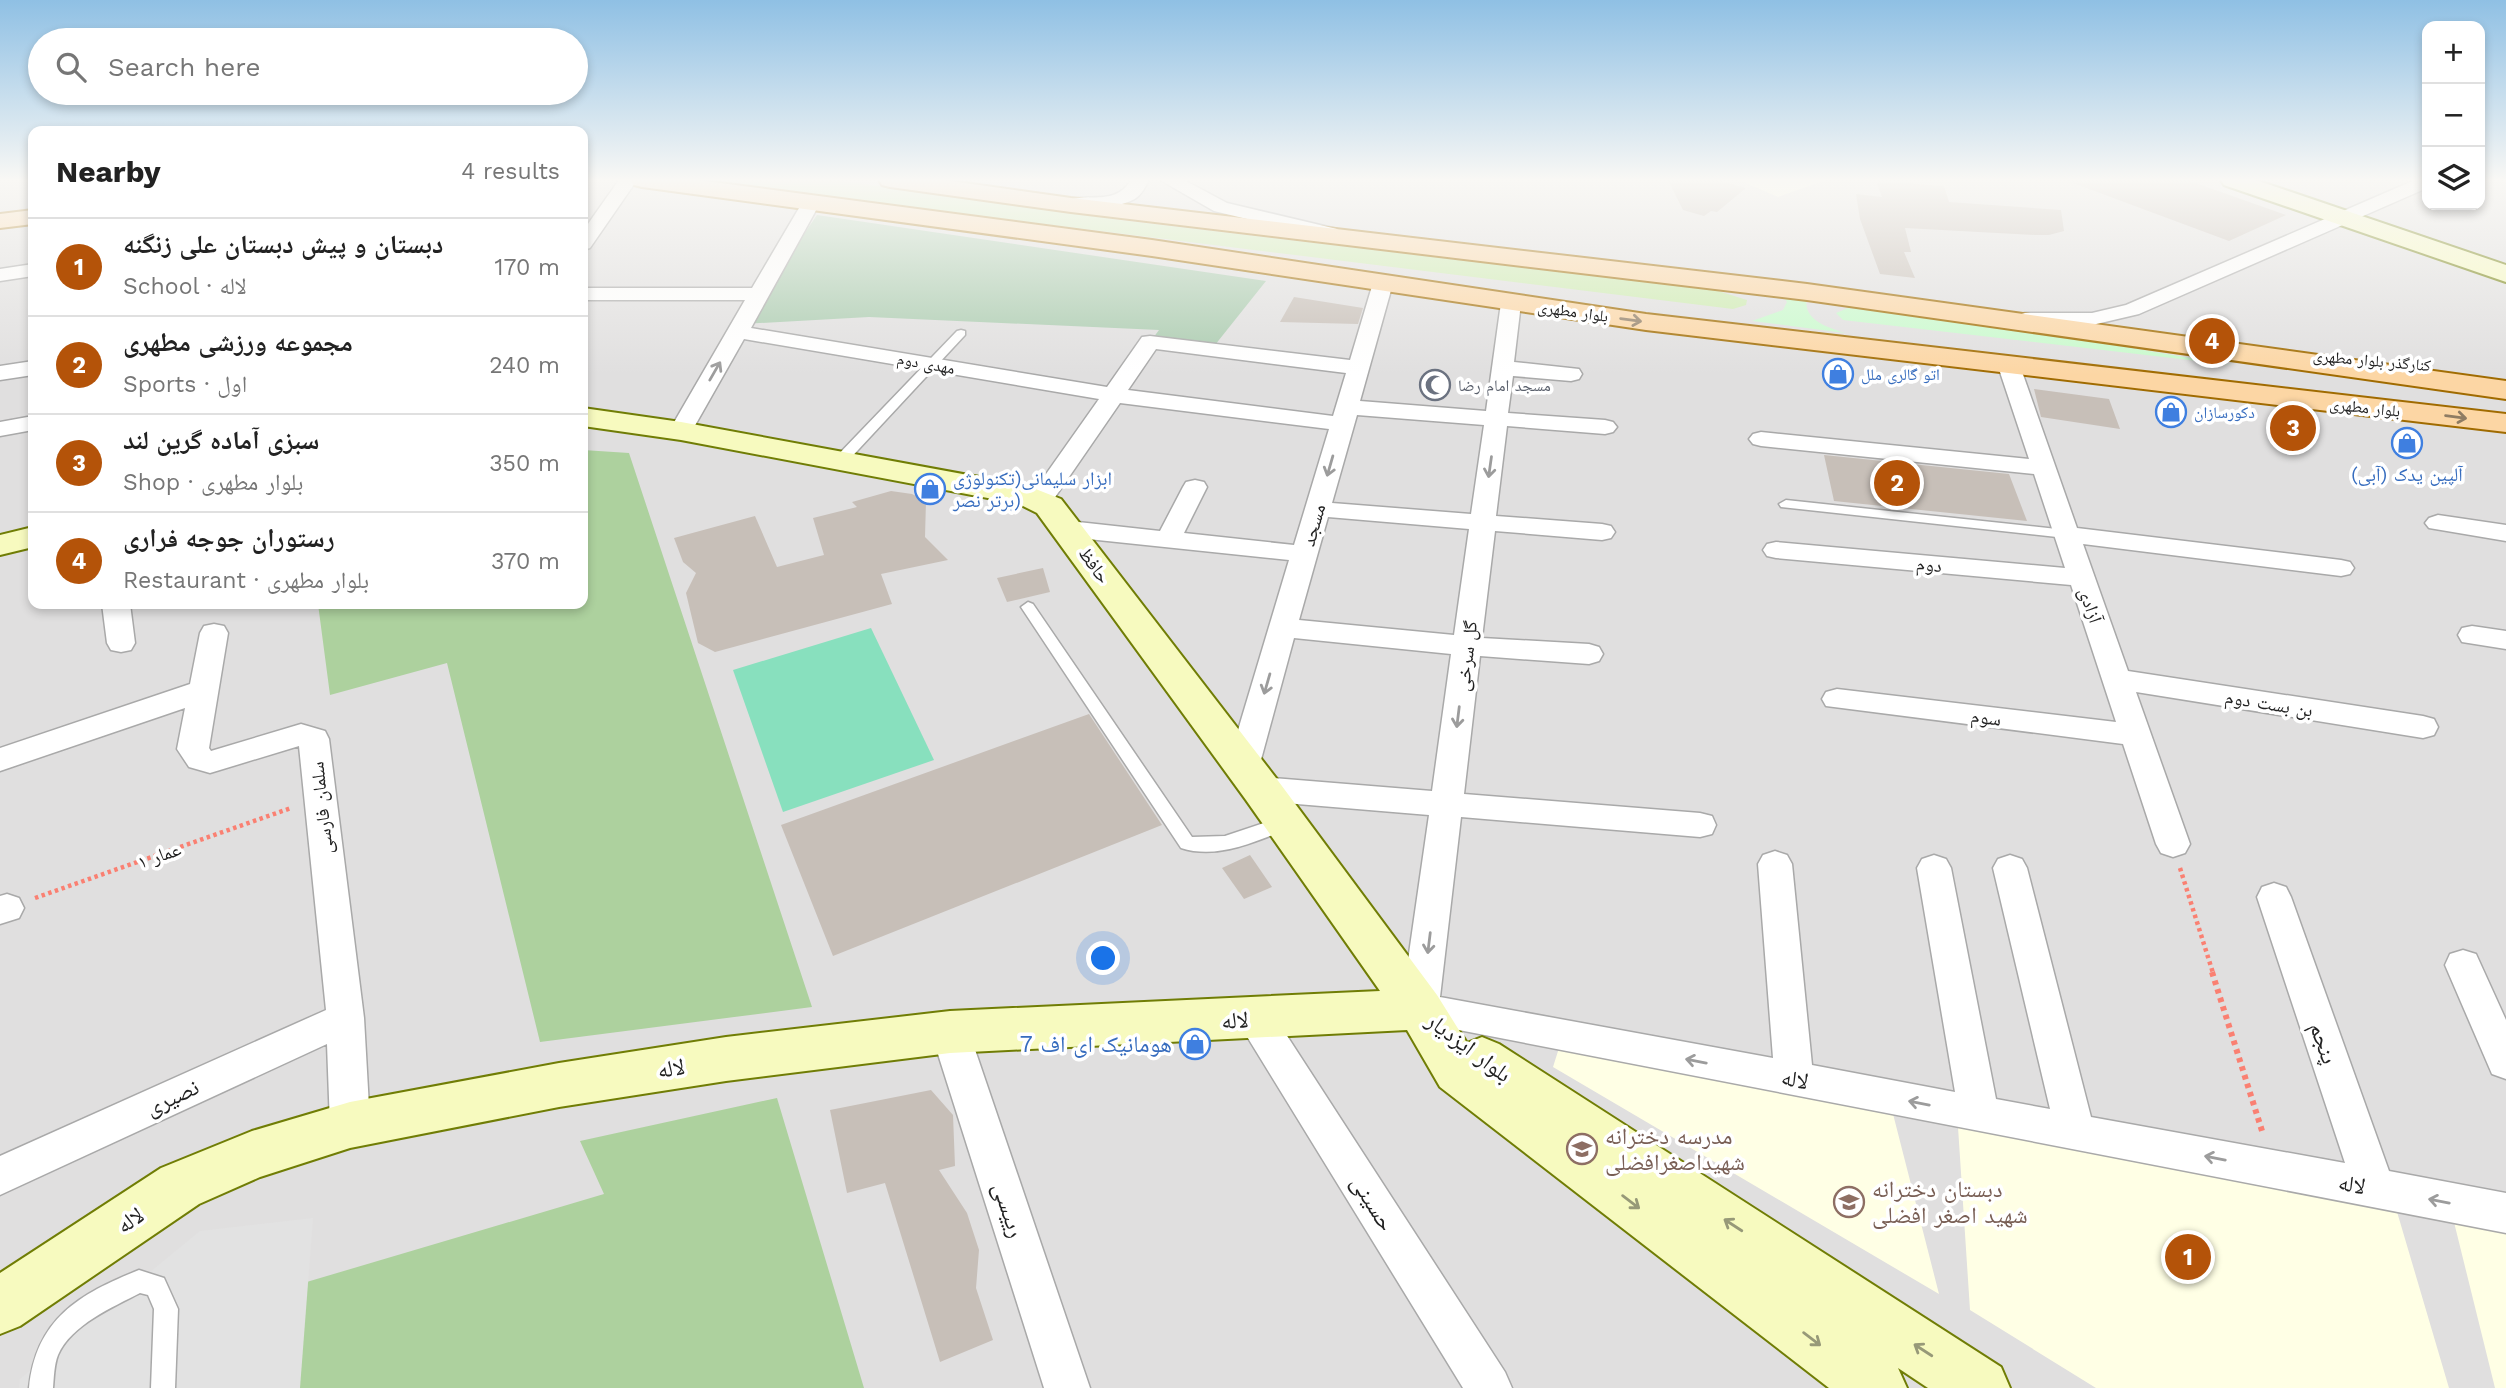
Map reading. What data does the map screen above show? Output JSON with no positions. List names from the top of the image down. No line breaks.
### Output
{"streets":{"main road":["بلوار مطهری","کنارگذر بلوار مطهری"],"street":["مهدی دوم","مسجد","دوم","حافظ","آزادی","گل سرخی","بن بست دوم","سوم","سلمان فارسی","لاله","پنجم","بلوار ایزدیار","نصیری","حسینی","رییسی"],"path":["عمار ۱"]},"crossings":[["بلوار مطهری","کنارگذر بلوار مطهری"],["بلوار مطهری","مسجد"],["بلوار مطهری","آزادی"],["بلوار مطهری","گل سرخی"],["مسجد","حافظ"],["دوم","آزادی"],["حافظ","گل سرخی"],["حافظ","لاله"],["حافظ","بلوار ایزدیار"],["آزادی","بن بست دوم"],["آزادی","سوم"],["گل سرخی","لاله"],["گل سرخی","بلوار ایزدیار"],["سلمان فارسی","عمار ۱"],["سلمان فارسی","لاله"],["سلمان فارسی","نصیری"],["لاله","پنجم"],["لاله","بلوار ایزدیار"],["لاله","حسینی"],["لاله","رییسی"]],"one_way":["مسجد","گل سرخی","لاله"],"places":{"shop":["اتو گالری ملل","دکورسازان","آلپین یدک (آبی)","ابزار سلیمانی(تکنولوژی برتر نصر)","هومانیک ای اف 7"],"mosque":["مسجد امام رضا"],"school or university":["مدرسه دخترانه شهیداصغرافضلی","دبستان دخترانه شهید اصغر افضلی"]},"page":{"map_buttons":["+","−"],"search":"Search here","heading":["Nearby","4 results"],"list":[{"mark":"1","name":"دبستان و پیش دبستان علی زنگنه","note":"School · لاله","value":"170 m"},{"mark":"2","name":"مجموعه ورزشی مطهری","note":"Sports · اول","value":"240 m"},{"mark":"3","name":"سبزی آماده گرین لند","note":"Shop · بلوار مطهری","value":"350 m"},{"mark":"4","name":"رستوران جوجه فراری","note":"Restaurant · بلوار مطهری","value":"370 m"}],"pins":["4","3","2","1"]}}
